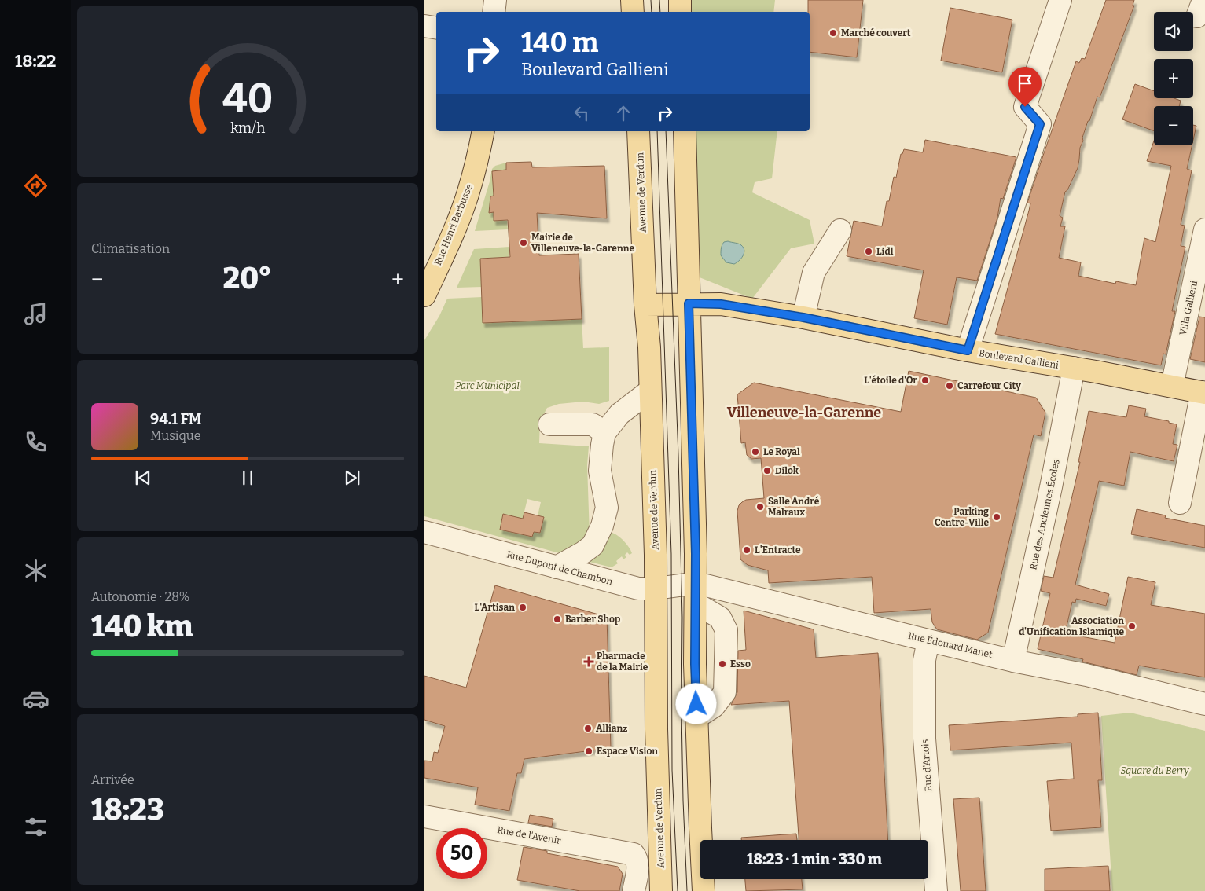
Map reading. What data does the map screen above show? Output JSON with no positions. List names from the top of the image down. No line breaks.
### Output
{"streets":{"main road":["Avenue de Verdun","Rue Henri Barbusse","Boulevard Gallieni"],"street":["Villa Gallieni","Rue des Anciennes Écoles","Rue Dupont de Chambon","Rue Édouard Manet","Rue d'Artois","Rue de l'Avenir"]},"crossings":[["Avenue de Verdun","Boulevard Gallieni"],["Avenue de Verdun","Rue Dupont de Chambon"],["Villa Gallieni","Boulevard Gallieni"],["Boulevard Gallieni","Rue des Anciennes Écoles"],["Rue des Anciennes Écoles","Rue Édouard Manet"],["Rue Dupont de Chambon","Rue Édouard Manet"],["Rue Édouard Manet","Rue d'Artois"]],"districts":["Villeneuve-la-Garenne"],"parks":["Parc Municipal","Square du Berry"],"places":{"other":["Marché couvert","Mairie de Villeneuve-la-Garenne","Lidl","L'étoile d'Or","Carrefour City","Le Royal","Dilok","Salle André Malraux","Parking Centre-Ville","L'Entracte","L'Artisan","Barber Shop","Association d'Unification Islamique","Esso","Allianz","Espace Vision"],"health":["Pharmacie de la Mairie"]},"page":{"tabs":"18:22","map_buttons":["+","−"],"turn":["140 m","Boulevard Gallieni"],"tile":["Climatisation",["Autonomie · 28%","140 km"],["Arrivée","18:23"]],"heat":["−","20°","+"],"song":["94.1 FM","Musique"],"limit":"50","trip":"18:23 · 1 min · 330 m","gauge":["40","km/h"]}}
